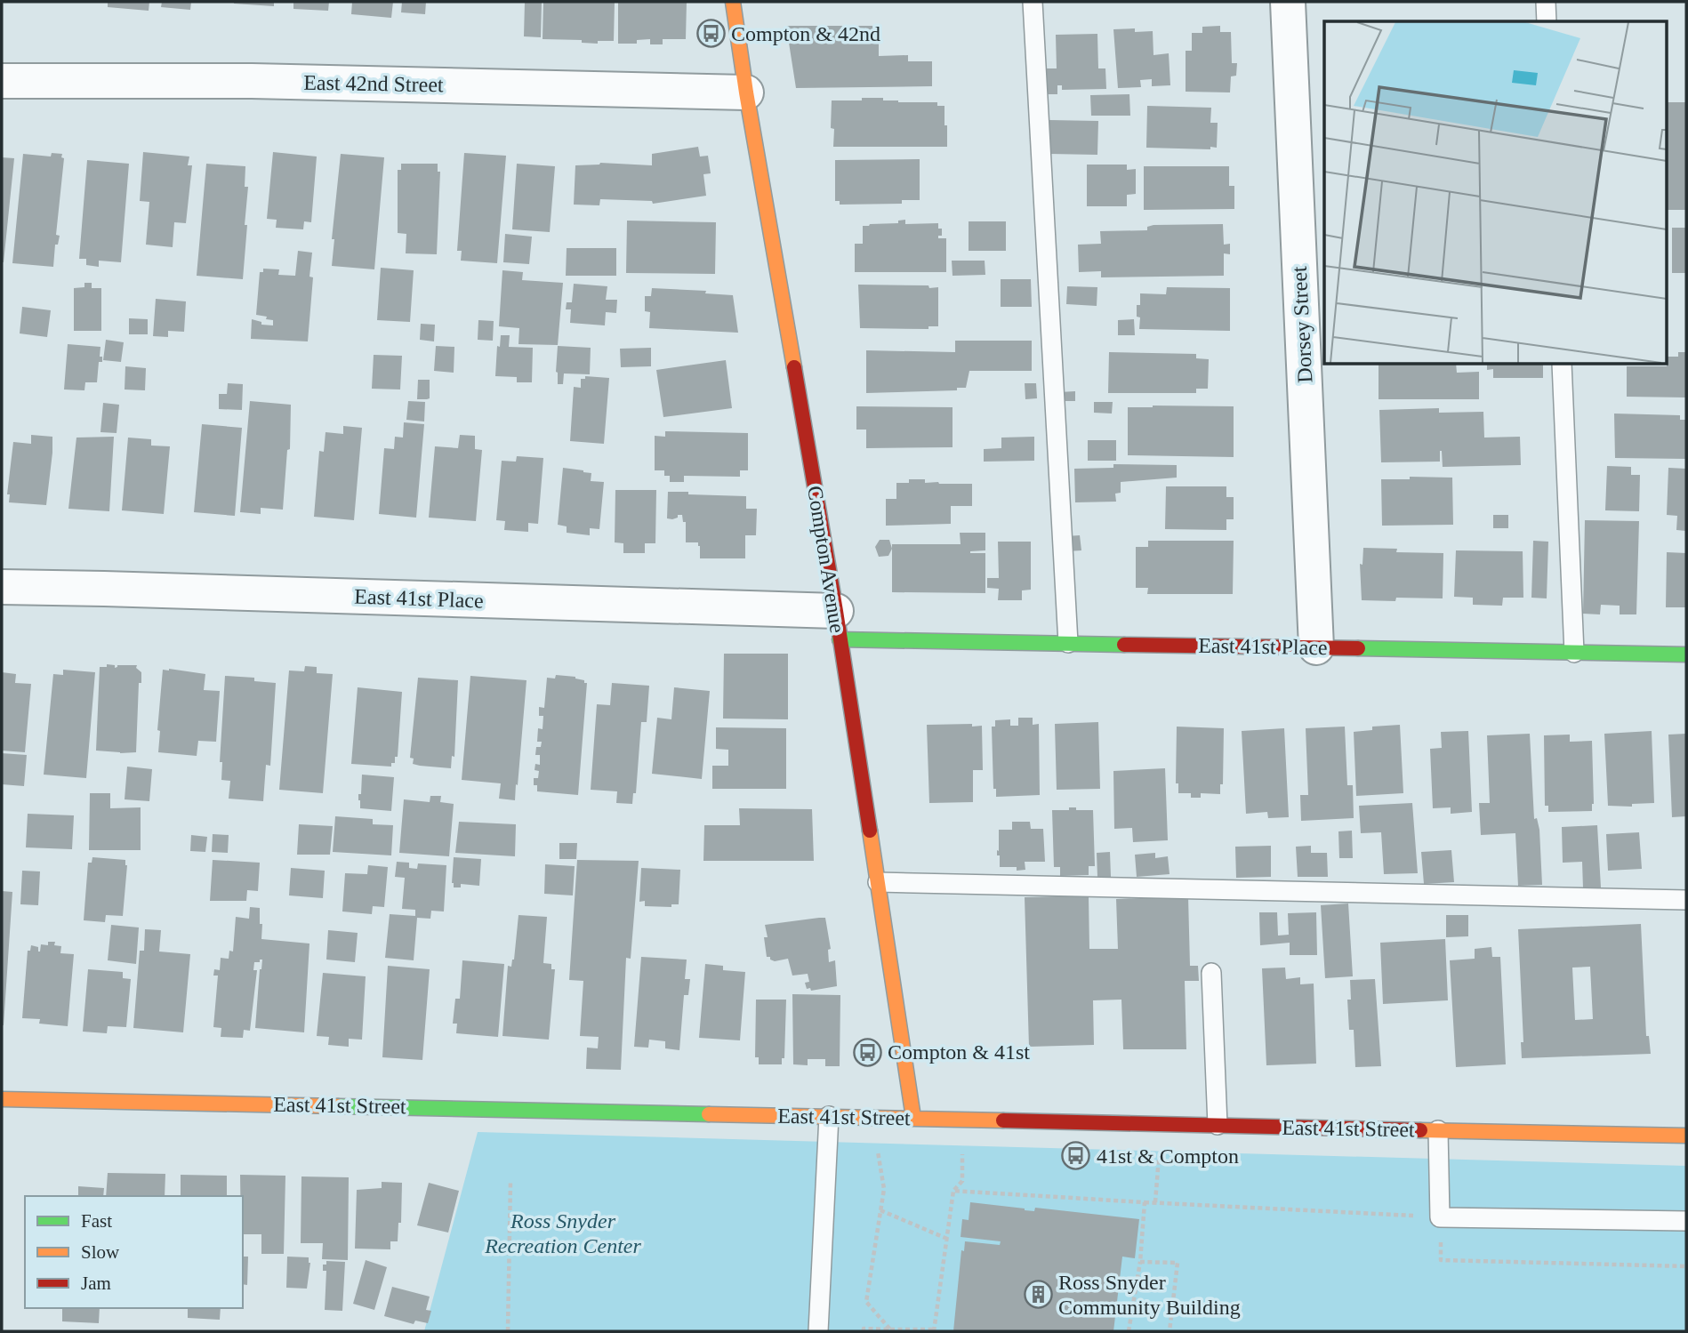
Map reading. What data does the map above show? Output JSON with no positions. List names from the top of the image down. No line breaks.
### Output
{"streets":{"street":["East 42nd Street","Dorsey Street","Compton Avenue","East 41st Place","East 41st Street"]},"crossings":[["East 42nd Street","Compton Avenue"],["Dorsey Street","East 41st Place"],["Compton Avenue","East 41st Place"],["Compton Avenue","East 41st Street"]],"parks":["Ross Snyder Recreation Center"],"places":{"bus stop":["Compton & 42nd","Compton & 41st","41st & Compton"],"building":["Ross Snyder Community Building"]},"legend":["Fast","Slow","Jam"]}
